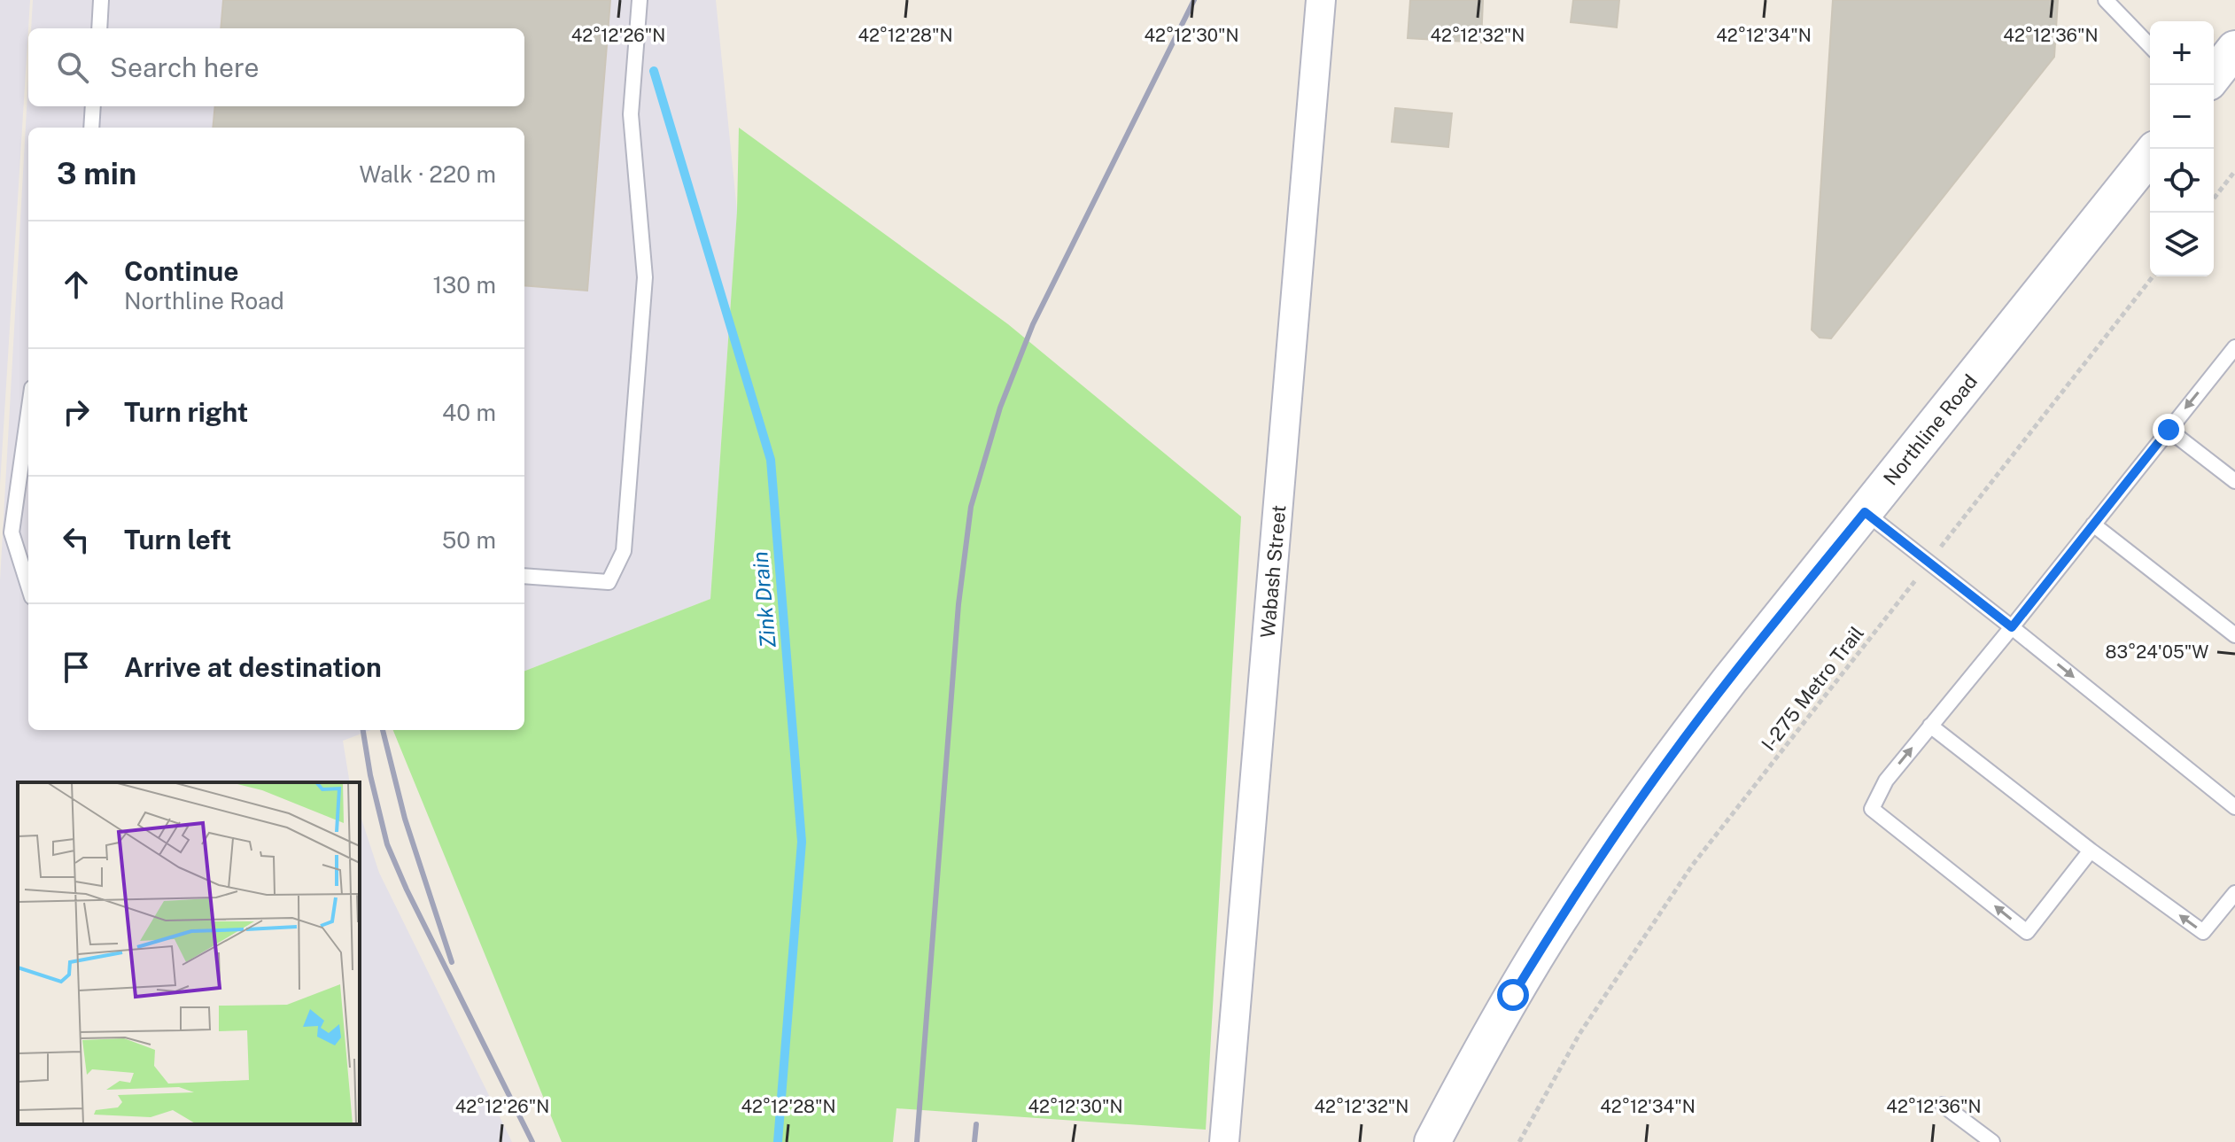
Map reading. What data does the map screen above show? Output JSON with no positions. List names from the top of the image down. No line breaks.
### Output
{"streets":{"street":["Northline Road","Wabash Street"],"path":["I-275 Metro Trail"]},"water":["Zink Drain"],"page":{"map_buttons":["+","−"],"search":"Search here","heading":["3 min","Walk · 220 m"],"list":[["Continue","Northline Road","130 m"],["Turn right","40 m"],["Turn left","50 m"],"Arrive at destination"]},"coordinates":["42°12'26\"N","42°12'28\"N","42°12'30\"N","42°12'32\"N","42°12'34\"N","42°12'36\"N","83°24'05\"W"]}
